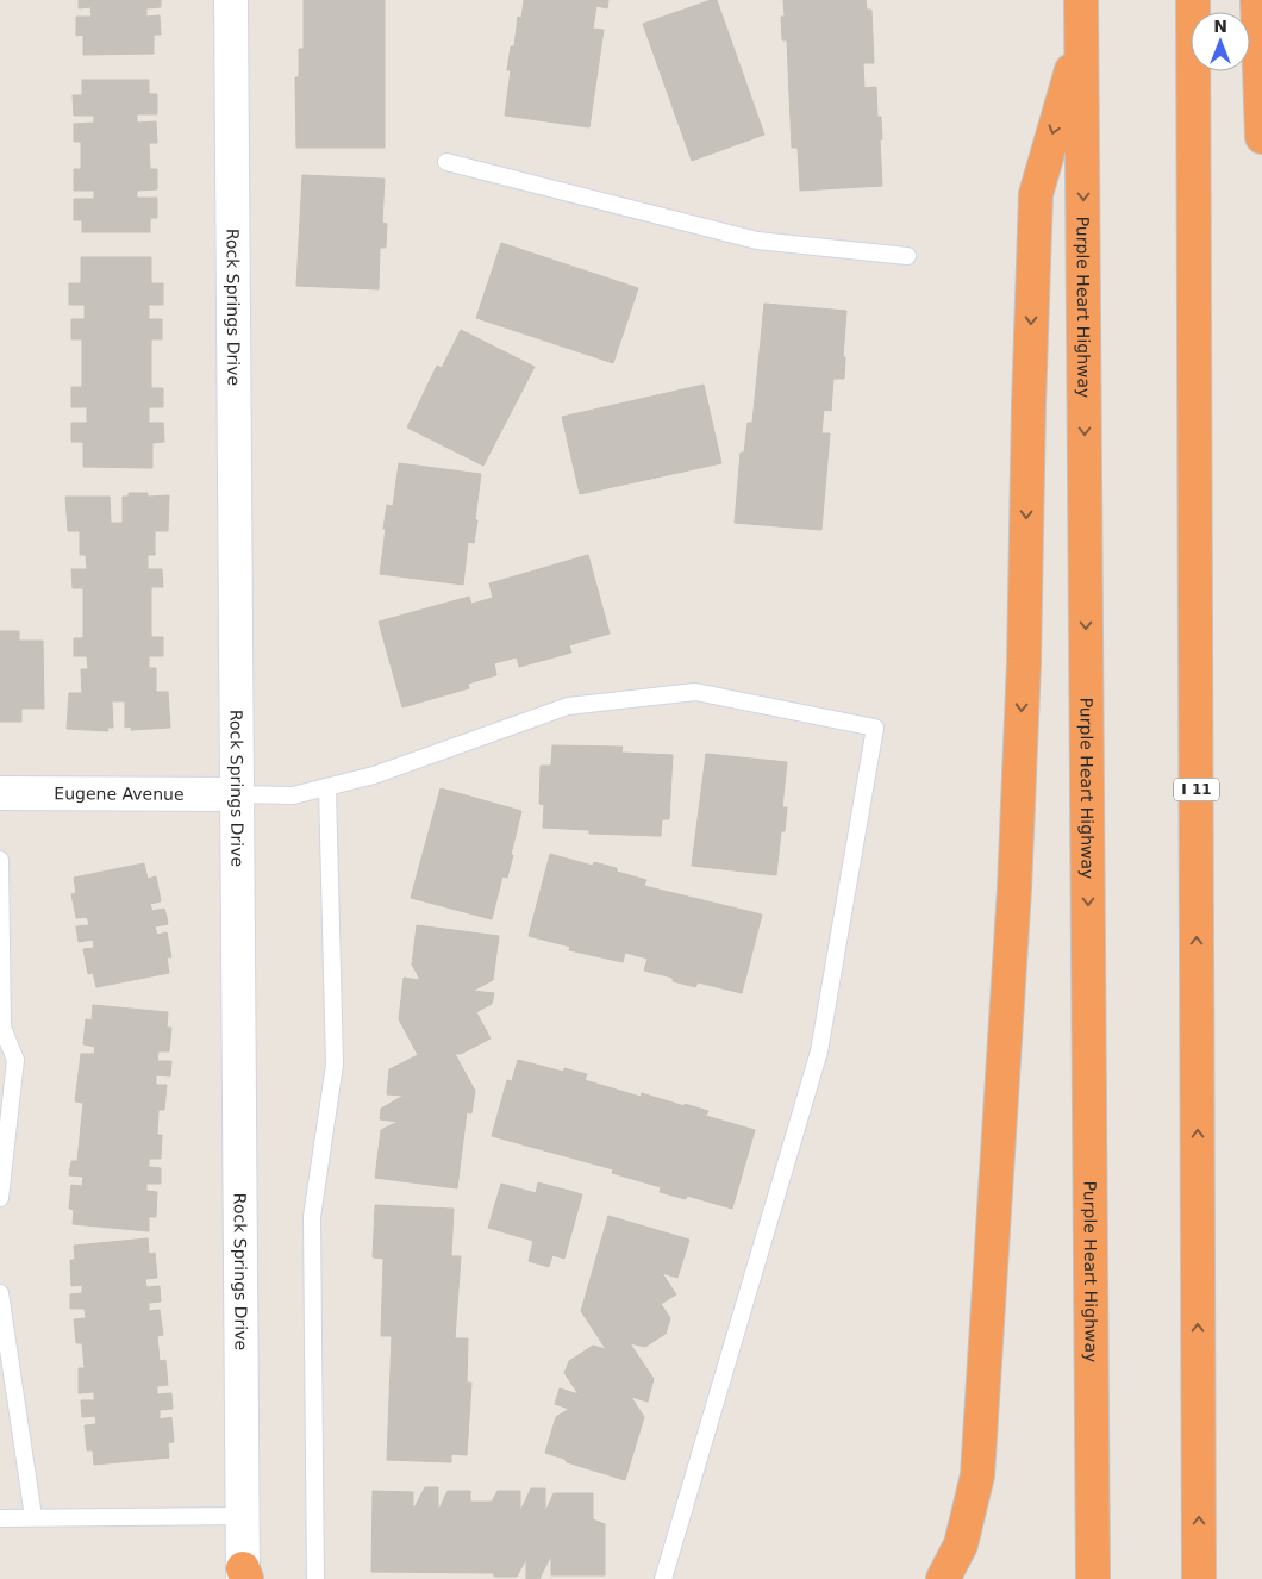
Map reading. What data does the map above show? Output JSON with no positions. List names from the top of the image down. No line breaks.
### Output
{"streets":{"highway":["Purple Heart Highway","I 11"],"main road":["Rock Springs Drive","Eugene Avenue"]},"crossings":[["Rock Springs Drive","Eugene Avenue"]],"north":"top"}
